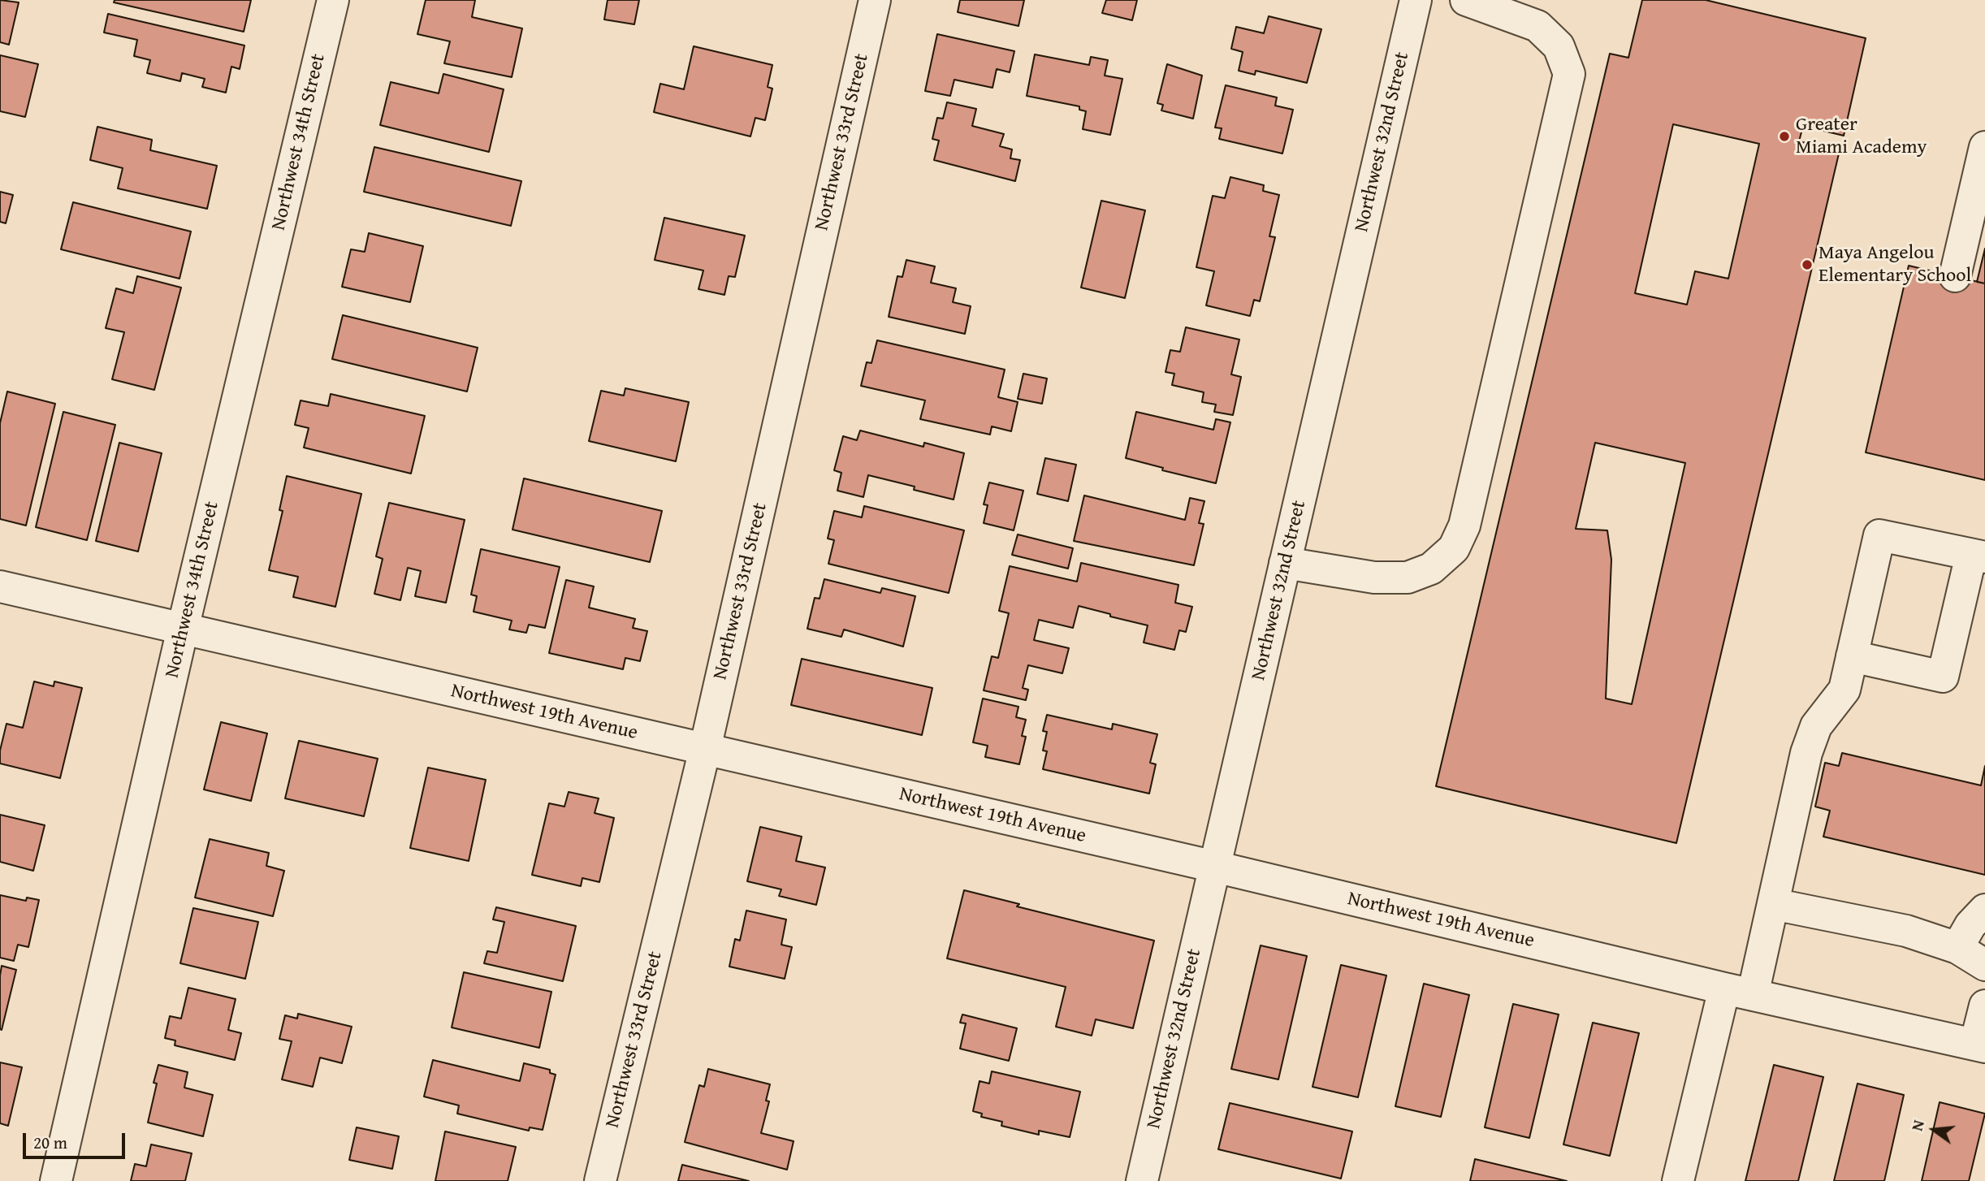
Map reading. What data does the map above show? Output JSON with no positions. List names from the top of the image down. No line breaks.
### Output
{"streets":{"street":["Northwest 34th Street","Northwest 33rd Street","Northwest 32nd Street","Northwest 19th Avenue"]},"crossings":[["Northwest 34th Street","Northwest 19th Avenue"],["Northwest 33rd Street","Northwest 19th Avenue"],["Northwest 32nd Street","Northwest 19th Avenue"]],"places":["Greater Miami Academy","Maya Angelou Elementary School"],"scale_bar":"20 m","north":"left"}
